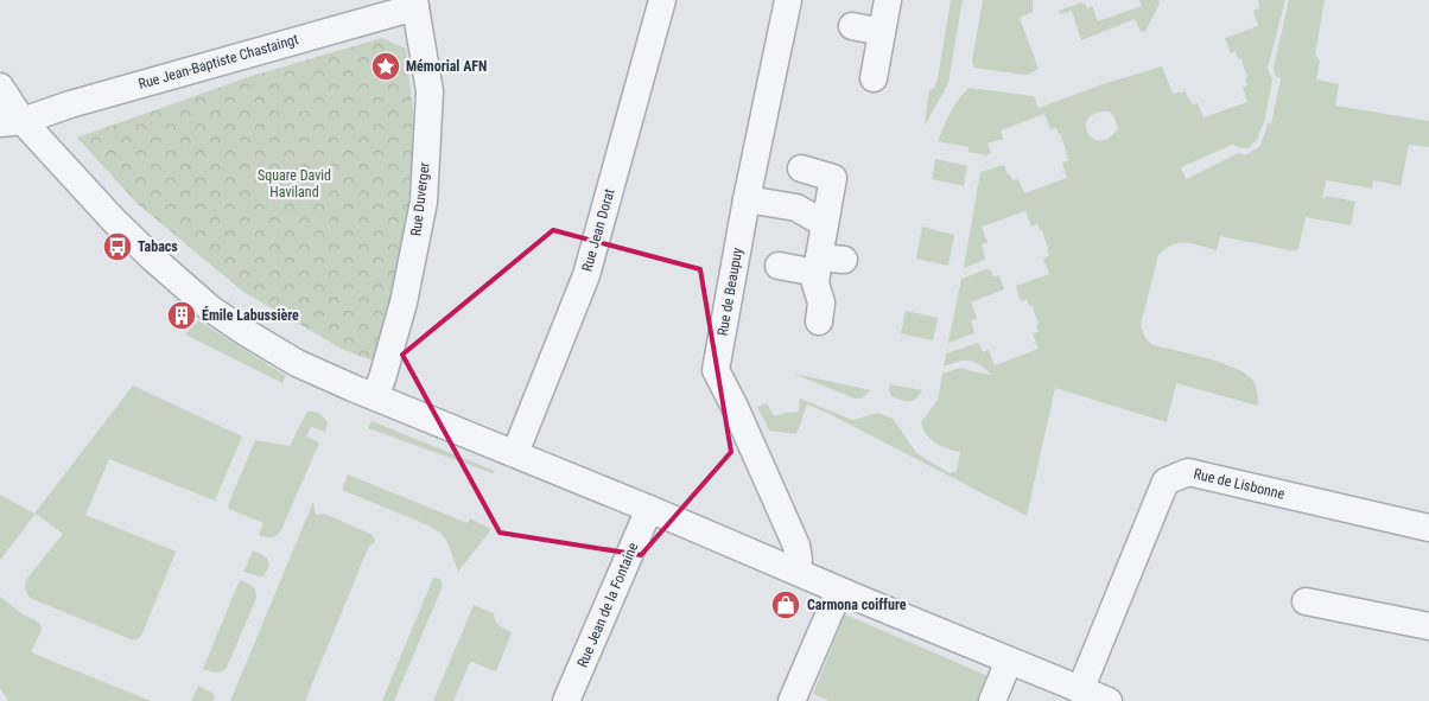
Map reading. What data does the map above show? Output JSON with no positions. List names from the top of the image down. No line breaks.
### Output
{"streets":{"street":["Rue Jean-Baptiste Chastaingt","Rue Duverger","Rue Jean Dorat","Rue de Beaupuy","Rue de Lisbonne","Rue Jean de la Fontaine"]},"crossings":[["Rue Jean-Baptiste Chastaingt","Rue Duverger"]],"parks":["Square David Haviland"],"places":{"place":["Mémorial AFN"],"bus stop":["Tabacs"],"building":["Émile Labussière"],"shop":["Carmona coiffure"]}}
